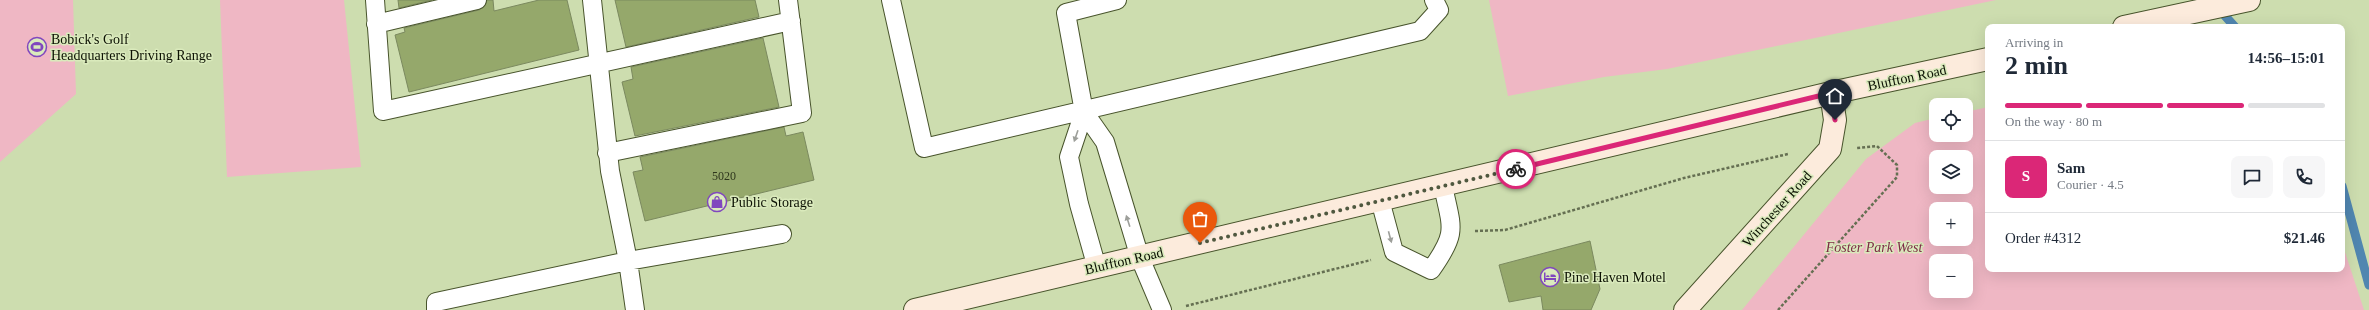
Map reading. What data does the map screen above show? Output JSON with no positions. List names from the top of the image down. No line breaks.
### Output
{"streets":{"main road":["Bluffton Road","Winchester Road"]},"crossings":[["Bluffton Road","Winchester Road"]],"parks":["Foster Park West"],"places":{"sports":["Bobick's Golf Headquarters Driving Range"],"shop":["Public Storage"],"hotel":["Pine Haven Motel"]},"house_numbers":["5020"],"page":{"heading":["2 min","Arriving in","14:56–15:01"],"panel":["Sam","Courier · 4.5","Order #4312","$21.46"],"bar":"On the way · 80 m","map_buttons":["+","−"],"round":"S"}}
